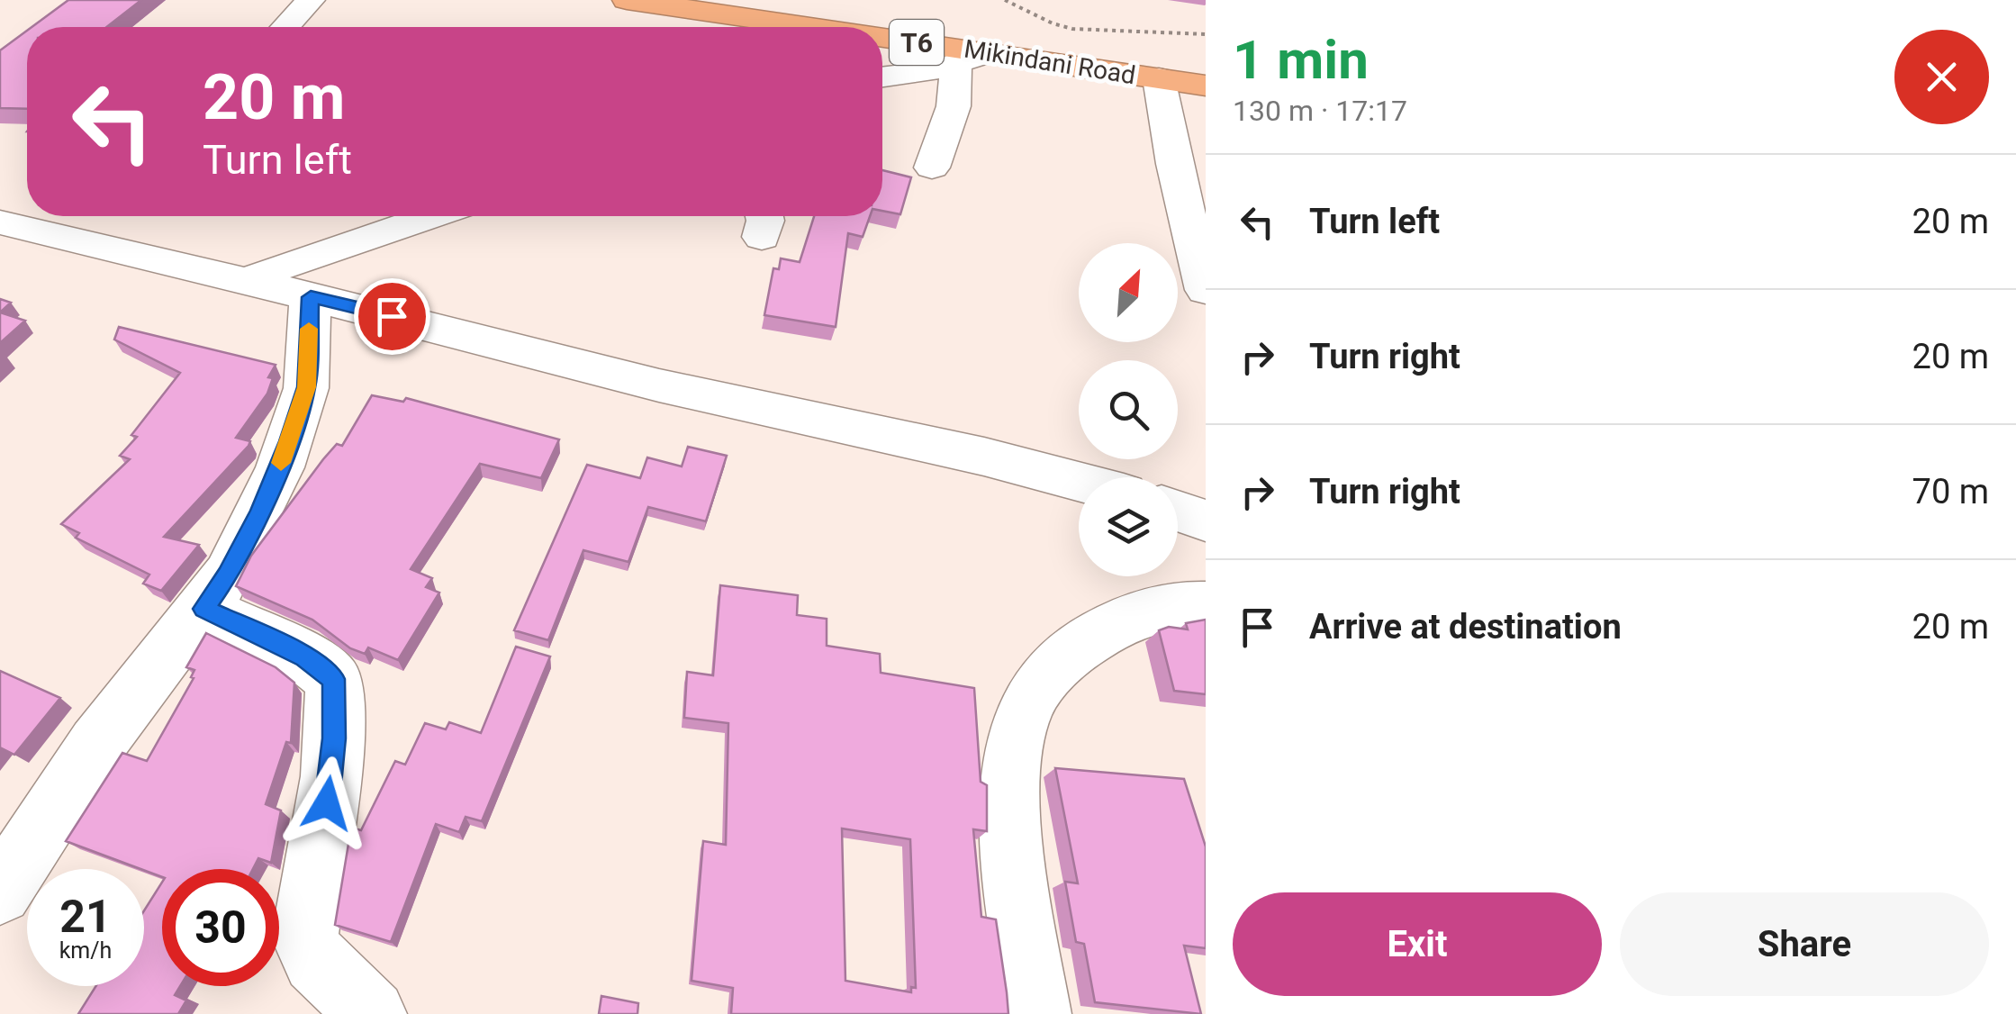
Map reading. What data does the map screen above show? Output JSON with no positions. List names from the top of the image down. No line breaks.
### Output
{"streets":{"highway":["T6","Mikindani Road"]},"north":"top right","page":{"heading":["1 min","130 m · 17:17"],"turn":["20 m","Turn left"],"list":[{"name":"Turn left","value":"20 m"},{"name":"Turn right","value":"20 m"},{"name":"Turn right","value":"70 m"},{"name":"Arrive at destination","value":"20 m"}],"speed":"21 km/h","limit":"30","buttons":["Exit","Share"]}}
